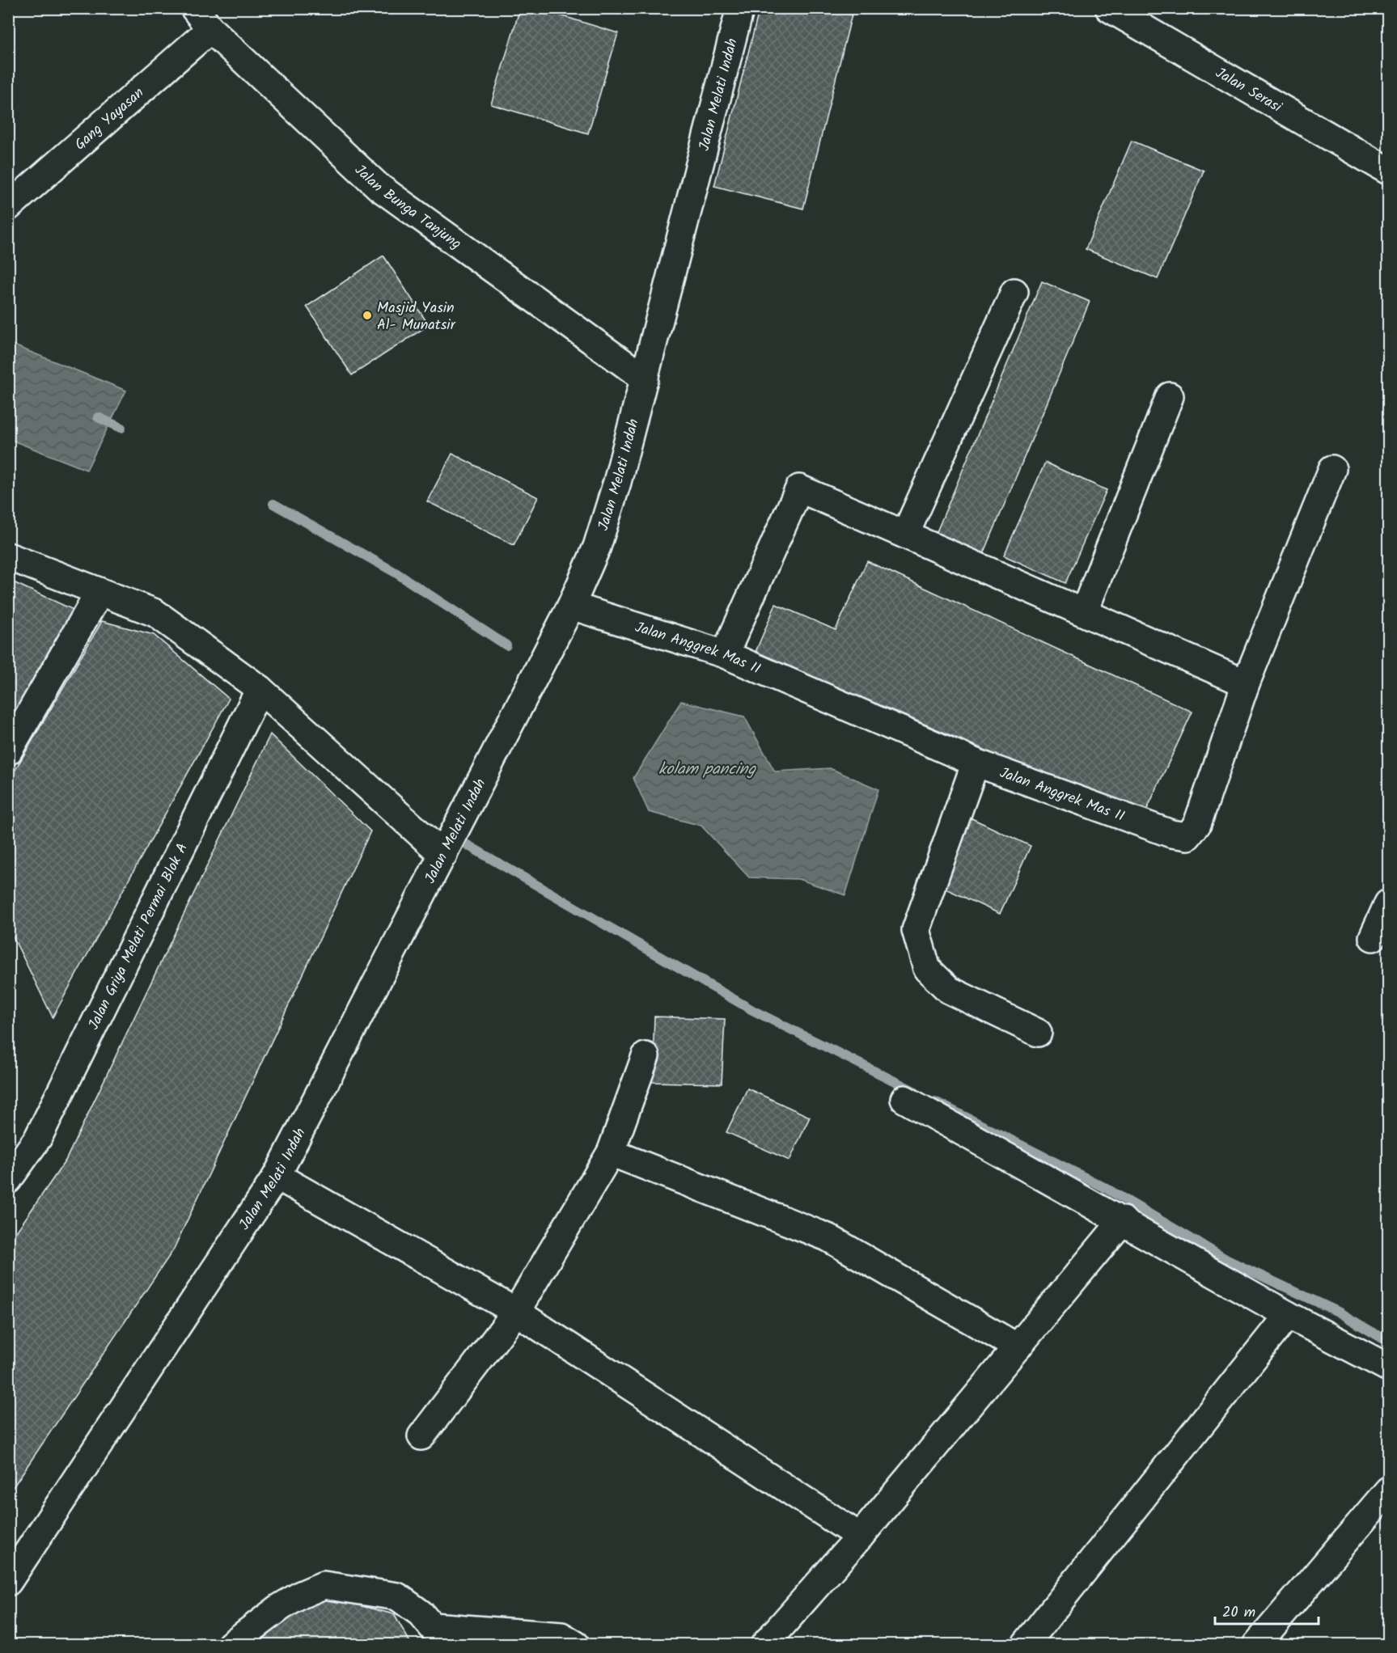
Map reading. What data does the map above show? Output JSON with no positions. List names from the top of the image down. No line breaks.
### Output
{"streets":{"street":["Jalan Serasi","Jalan Melati Indah","Gang Yayasan","Jalan Bunga Tanjung","Jalan Anggrek Mas II","Jalan Griya Melati Permai Blok A"]},"crossings":[["Jalan Melati Indah","Jalan Bunga Tanjung"],["Jalan Melati Indah","Jalan Anggrek Mas II"],["Gang Yayasan","Jalan Bunga Tanjung"]],"water":["kolam pancing"],"places":["Masjid Yasin Al- Munatsir"],"scale_bar":"20 m"}
